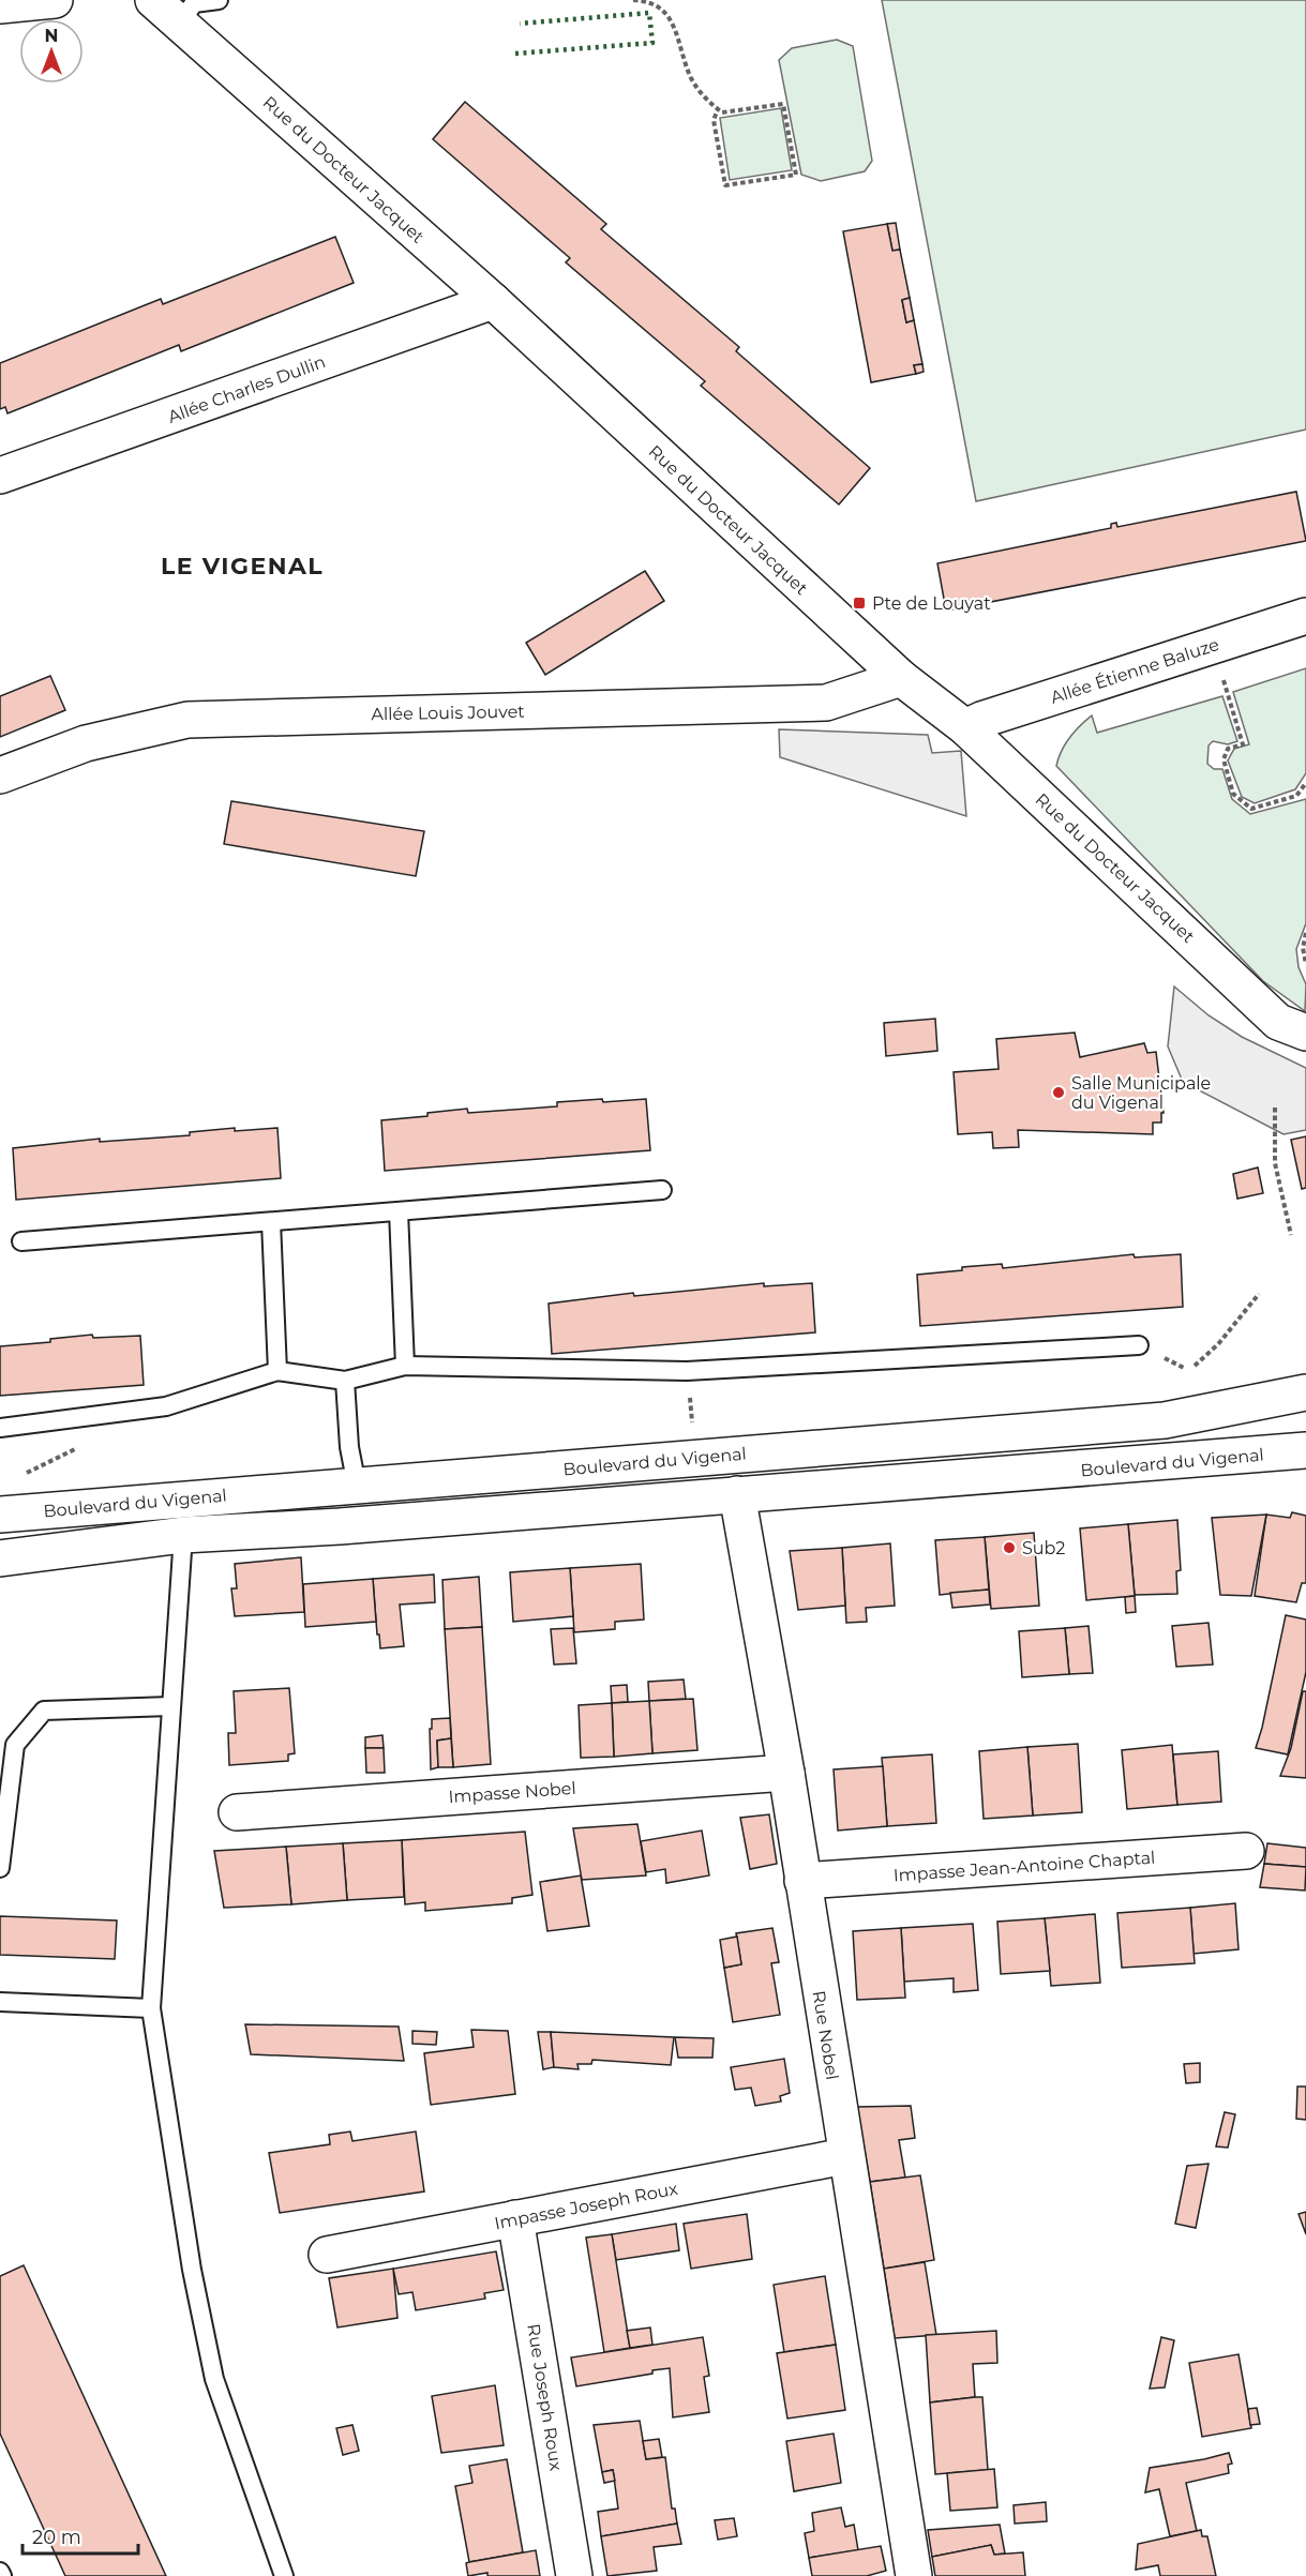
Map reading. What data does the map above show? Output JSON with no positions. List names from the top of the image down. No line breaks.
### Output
{"streets":{"street":["Rue du Docteur Jacquet","Allée Charles Dullin","Allée Étienne Baluze","Allée Louis Jouvet","Boulevard du Vigenal","Impasse Nobel","Impasse Jean-Antoine Chaptal","Rue Nobel","Impasse Joseph Roux","Rue Joseph Roux"]},"crossings":[["Rue du Docteur Jacquet","Allée Charles Dullin"],["Rue du Docteur Jacquet","Allée Étienne Baluze"],["Rue du Docteur Jacquet","Allée Louis Jouvet"],["Boulevard du Vigenal","Rue Nobel"],["Impasse Nobel","Rue Nobel"],["Impasse Jean-Antoine Chaptal","Rue Nobel"],["Rue Nobel","Impasse Joseph Roux"],["Impasse Joseph Roux","Rue Joseph Roux"]],"districts":["LE VIGENAL"],"places":{"transit":["Pte de Louyat"],"other":["Salle Municipale du Vigenal","Sub2"]},"scale_bar":"20 m","north":"top"}
